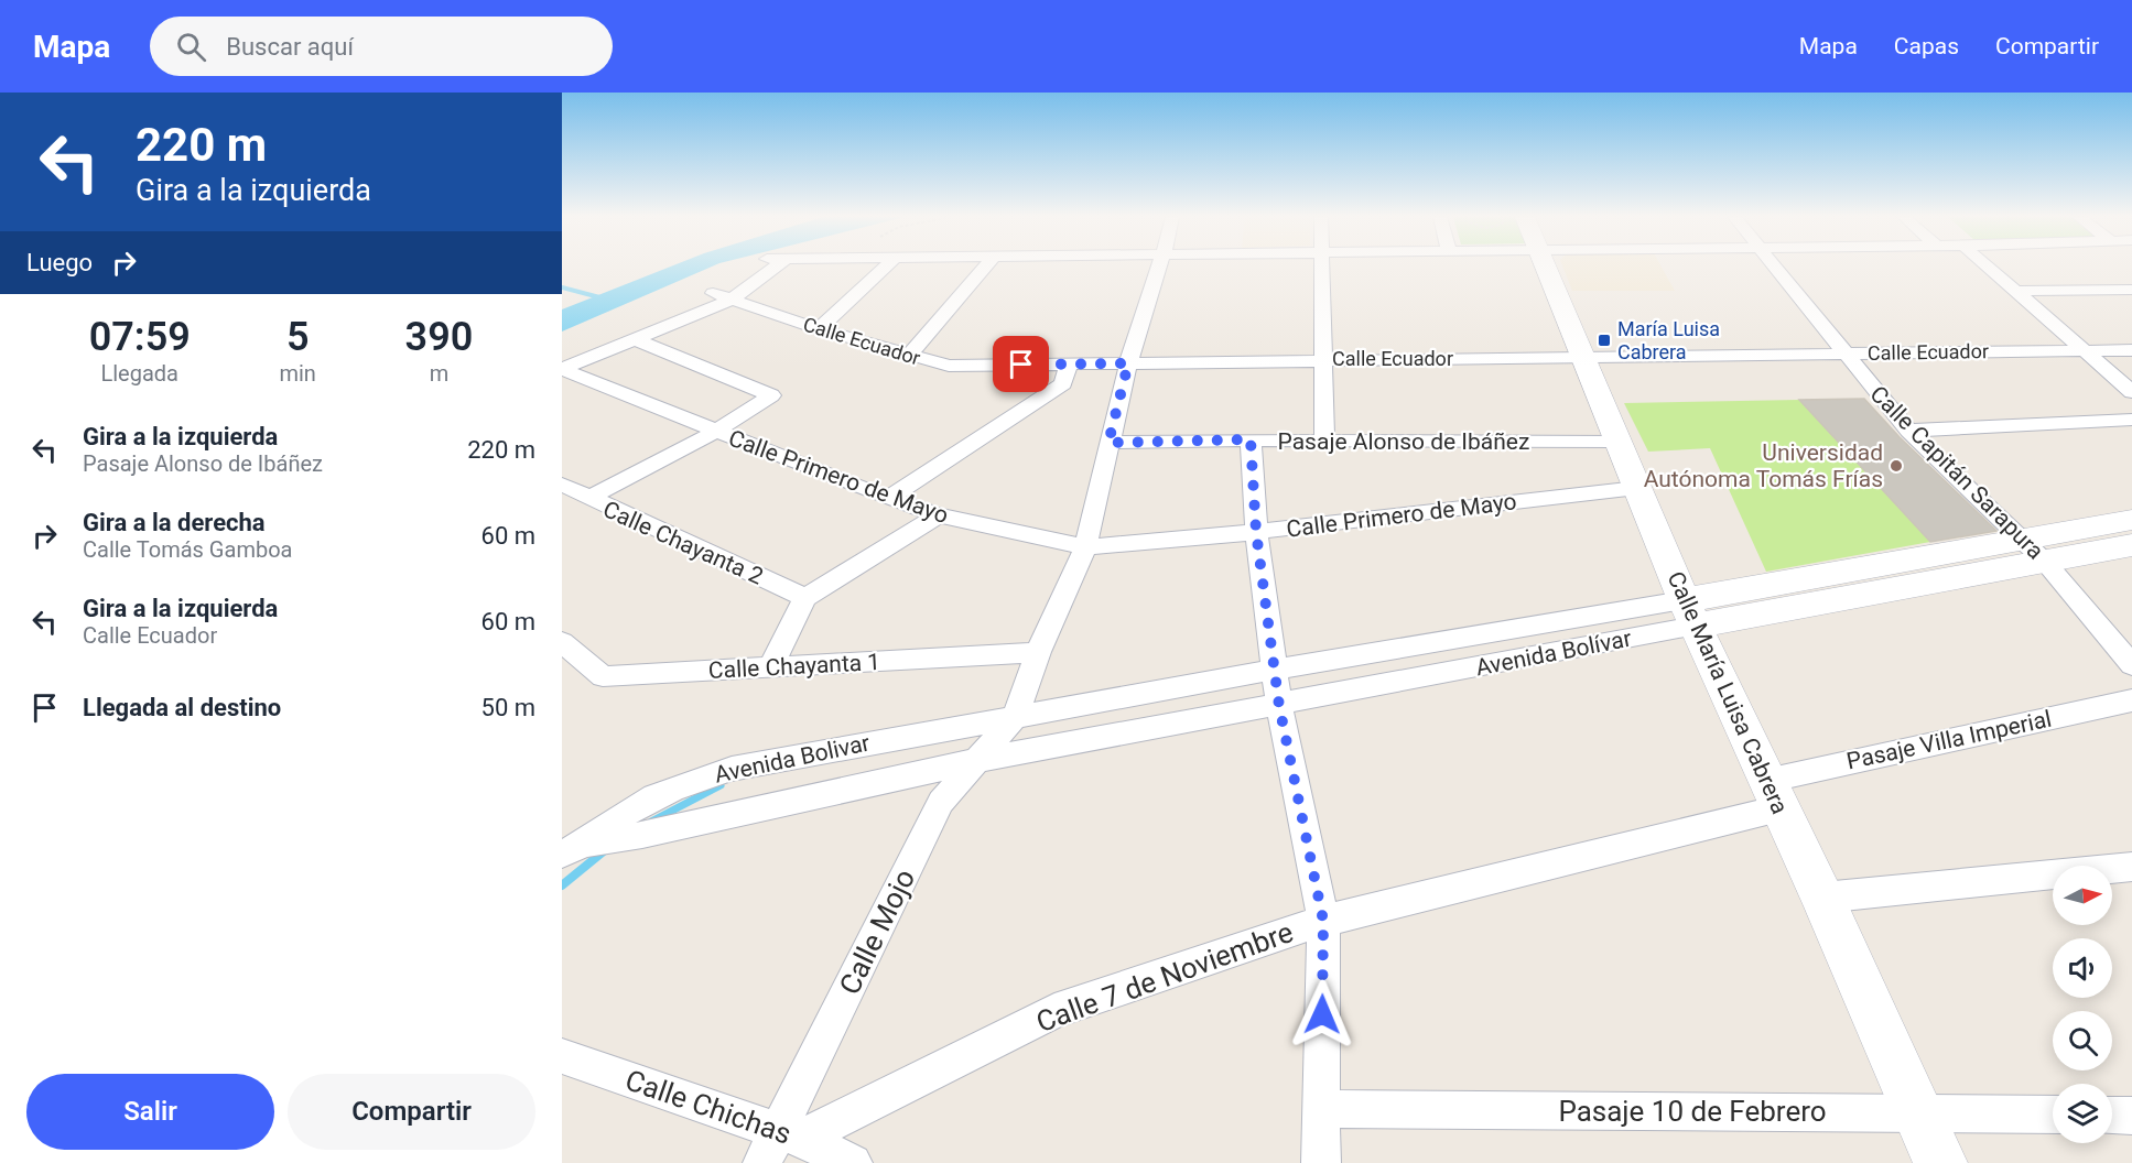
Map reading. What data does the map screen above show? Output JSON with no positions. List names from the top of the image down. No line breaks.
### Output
{"streets":{"main road":["Avenida Bolívar","Calle María Luisa Cabrera"],"street":["Calle Ecuador","Pasaje Alonso de Ibáñez","Calle Capitán Sarapura","Calle Primero de Mayo","Calle Chayanta 2","Calle Chayanta 1","Pasaje Villa Imperial","Avenida Bolivar","Calle Mojo","Calle 7 de Noviembre","Calle Chichas","Pasaje 10 de Febrero"]},"crossings":[["Calle Ecuador","Calle Capitán Sarapura"],["Calle Ecuador","Calle María Luisa Cabrera"],["Pasaje Alonso de Ibáñez","Calle María Luisa Cabrera"],["Calle Capitán Sarapura","Avenida Bolívar"],["Calle Primero de Mayo","Calle María Luisa Cabrera"],["Avenida Bolívar","Calle María Luisa Cabrera"],["Avenida Bolívar","Avenida Bolivar"],["Avenida Bolívar","Calle Mojo"],["Calle María Luisa Cabrera","Pasaje Villa Imperial"],["Calle María Luisa Cabrera","Calle 7 de Noviembre"],["Calle María Luisa Cabrera","Pasaje 10 de Febrero"],["Pasaje Villa Imperial","Calle 7 de Noviembre"],["Avenida Bolivar","Calle Mojo"],["Calle Mojo","Calle 7 de Noviembre"],["Calle Mojo","Calle Chichas"],["Calle 7 de Noviembre","Calle Chichas"]],"places":{"transit":["María Luisa Cabrera"],"other":["Universidad Autónoma Tomás Frías"]},"north":"right","page":{"header":"Mapa","search":"Buscar aquí","nav":["Mapa","Capas","Compartir"],"turn":["220 m","Gira a la izquierda"],"then":"Luego","eta":["07:59","Llegada","5","min","390","m"],"list":[{"name":"Gira a la izquierda","note":"Pasaje Alonso de Ibáñez","value":"220 m"},{"name":"Gira a la derecha","note":"Calle Tomás Gamboa","value":"60 m"},{"name":"Gira a la izquierda","note":"Calle Ecuador","value":"60 m"},{"name":"Llegada al destino","value":"50 m"}],"buttons":["Salir","Compartir"]}}
